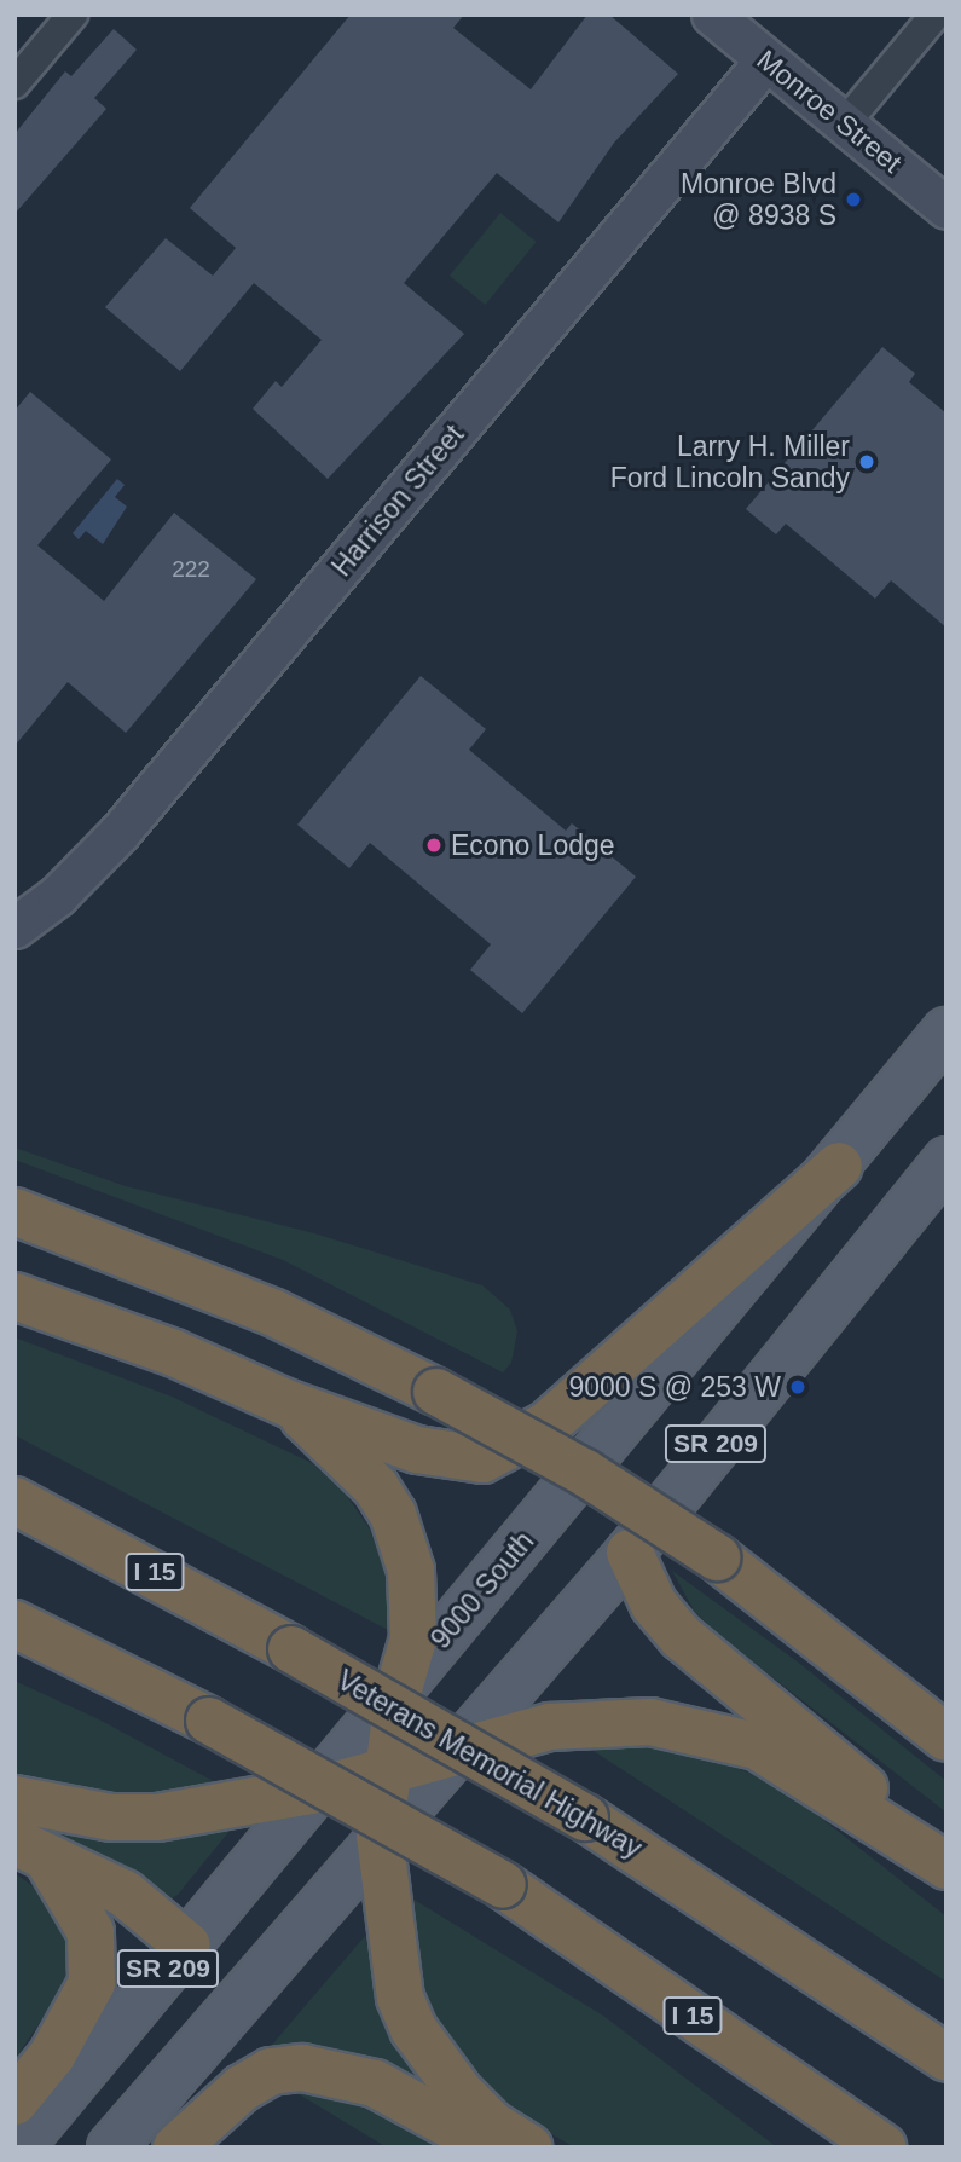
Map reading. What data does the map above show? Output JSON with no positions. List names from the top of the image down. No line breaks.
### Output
{"streets":{"highway":["I 15","Veterans Memorial Highway"],"main road":["SR 209","9000 South"],"street":["Monroe Street","Harrison Street"]},"crossings":[["Monroe Street","Harrison Street"]],"places":["Monroe Blvd @ 8938 S","Larry H. Miller Ford Lincoln Sandy","Econo Lodge","9000 S @ 253 W"],"house_numbers":["222"]}
